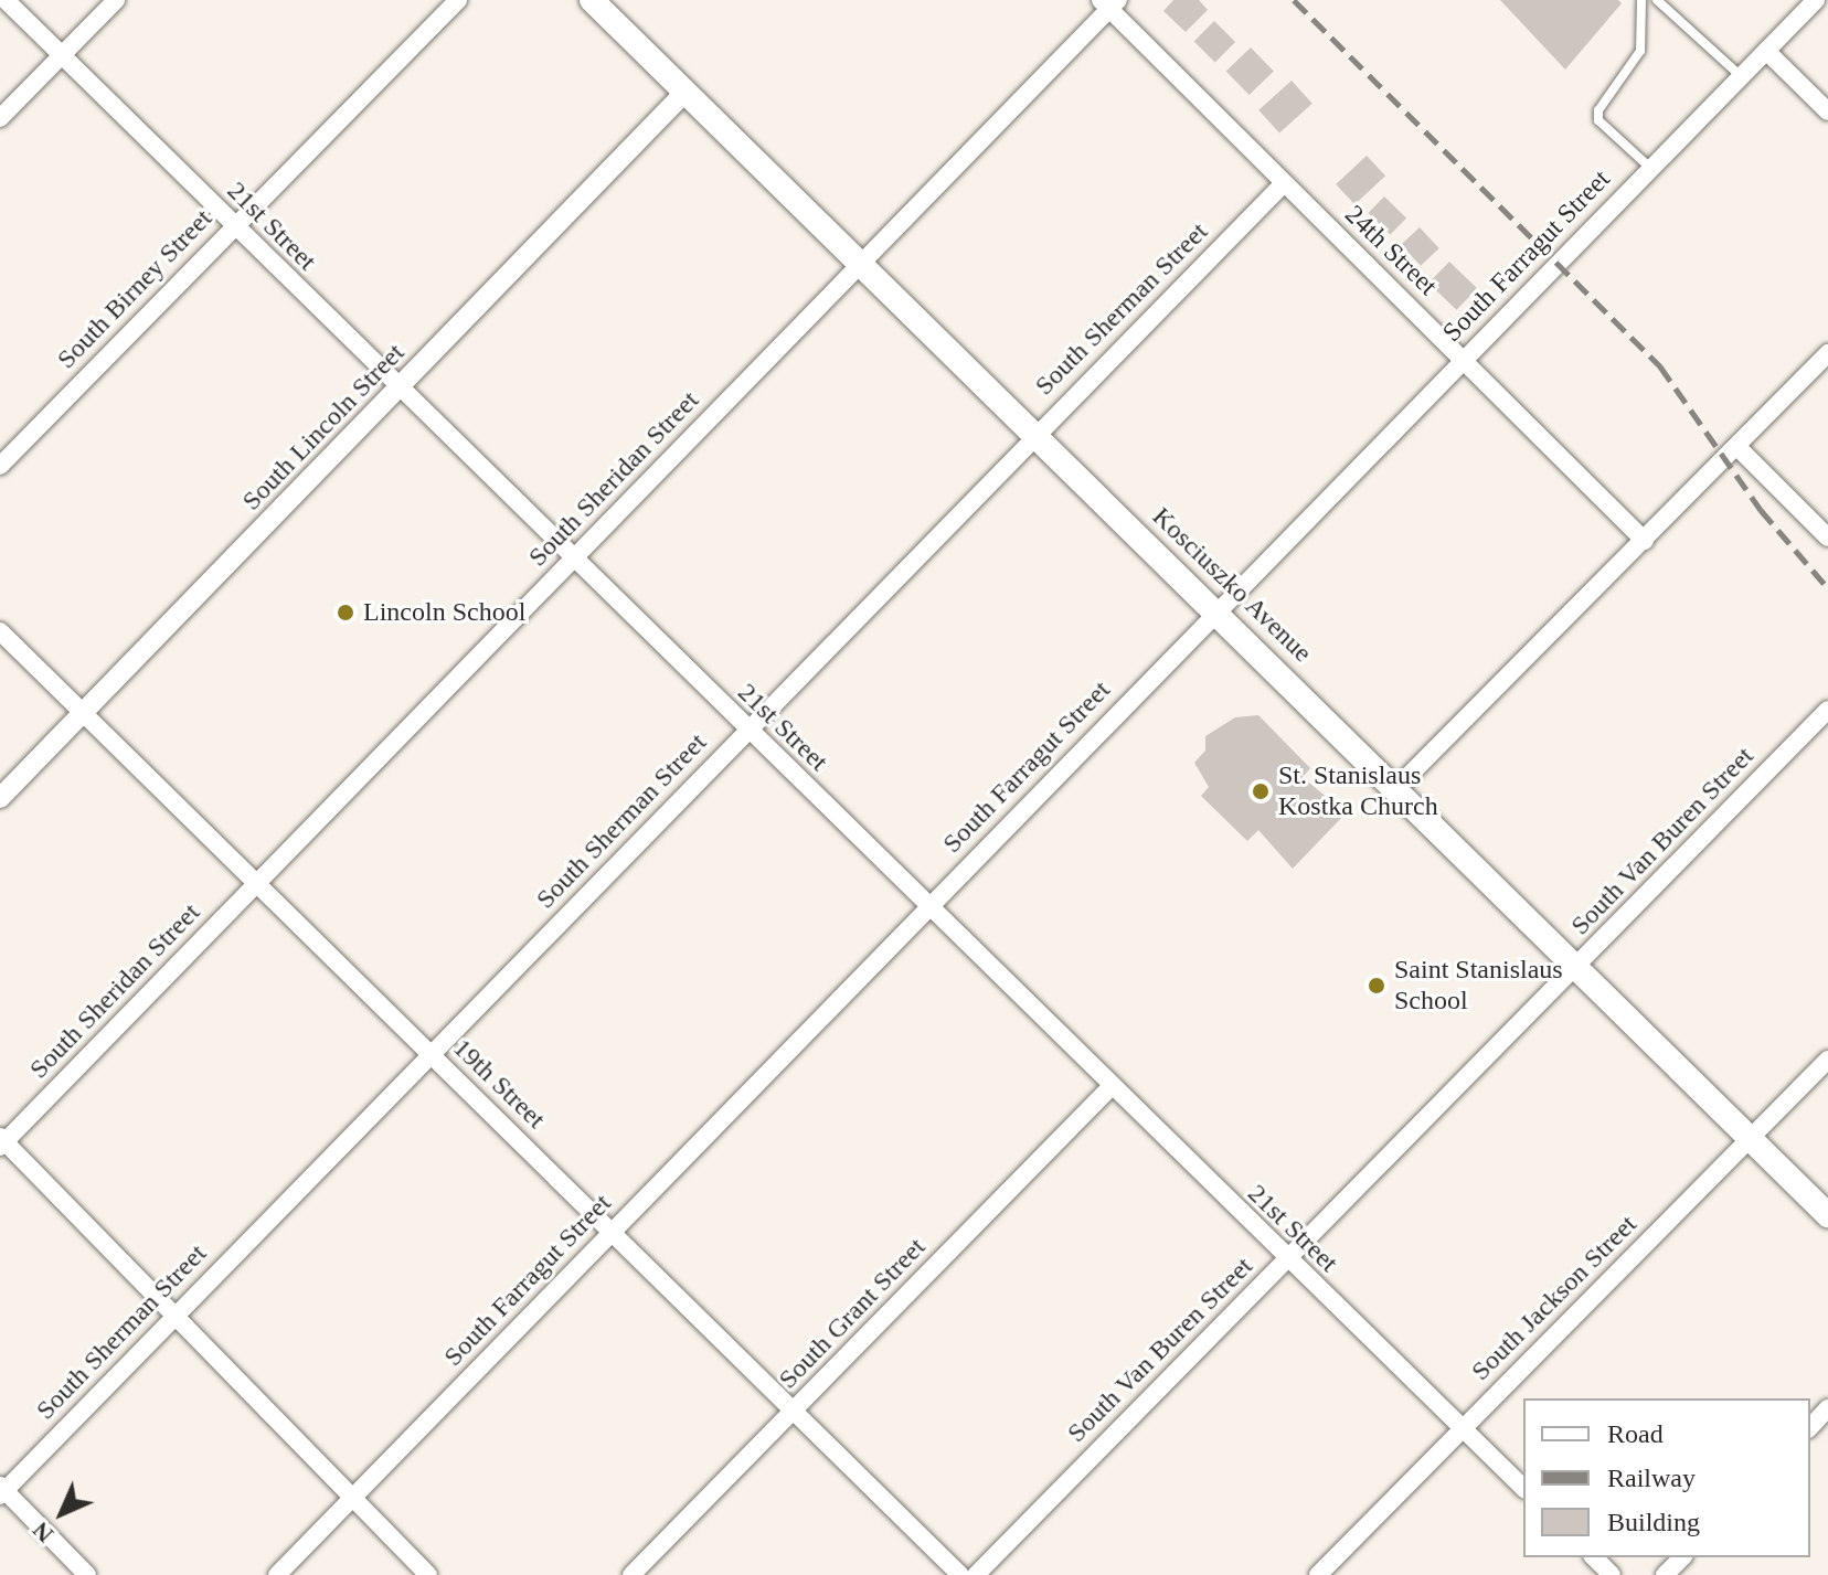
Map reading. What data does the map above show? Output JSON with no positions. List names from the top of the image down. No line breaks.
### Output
{"streets":{"main road":["Kosciuszko Avenue"],"street":["21st Street","24th Street","South Farragut Street","South Birney Street","South Sherman Street","South Lincoln Street","South Sheridan Street","South Van Buren Street","19th Street","South Jackson Street","South Grant Street"]},"crossings":[["21st Street","South Farragut Street"],["21st Street","South Birney Street"],["21st Street","South Sherman Street"],["21st Street","South Lincoln Street"],["21st Street","South Sheridan Street"],["21st Street","South Van Buren Street"],["21st Street","South Jackson Street"],["21st Street","South Grant Street"],["24th Street","South Farragut Street"],["24th Street","South Sherman Street"],["24th Street","South Sheridan Street"],["South Farragut Street","Kosciuszko Avenue"],["South Farragut Street","19th Street"],["South Sherman Street","Kosciuszko Avenue"],["South Sherman Street","19th Street"],["South Lincoln Street","Kosciuszko Avenue"],["South Lincoln Street","19th Street"],["South Sheridan Street","Kosciuszko Avenue"],["South Sheridan Street","19th Street"],["Kosciuszko Avenue","South Van Buren Street"],["Kosciuszko Avenue","South Jackson Street"],["19th Street","South Grant Street"]],"places":["Lincoln School","St. Stanislaus Kostka Church","Saint Stanislaus School"],"legend":["Road","Railway","Building"],"north":"bottom left"}
